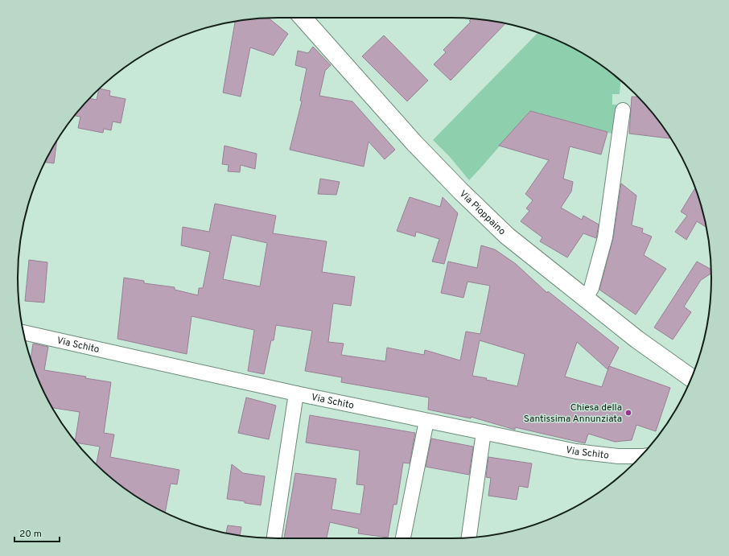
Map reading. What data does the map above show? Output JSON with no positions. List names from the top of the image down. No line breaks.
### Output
{"streets":{"main road":["Via Pioppaino"],"street":["Via Schito"]},"places":["Chiesa della Santissima Annunziata"],"scale_bar":"20 m"}
